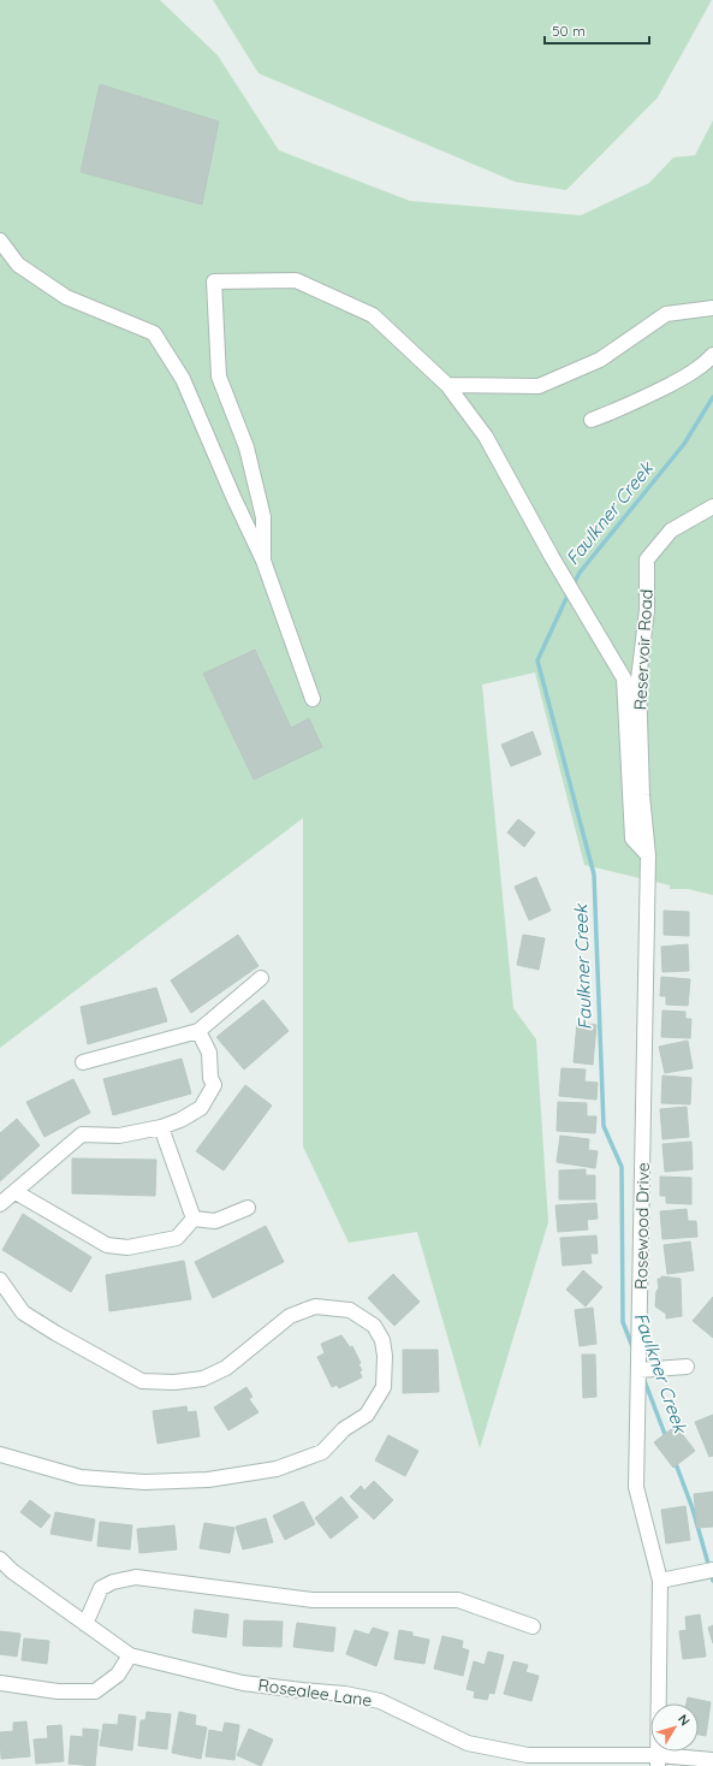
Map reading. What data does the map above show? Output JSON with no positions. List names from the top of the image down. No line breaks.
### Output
{"streets":{"street":["Reservoir Road","Rosewood Drive","Rosealee Lane"]},"crossings":[["Reservoir Road","Rosewood Drive"],["Rosewood Drive","Rosealee Lane"]],"water":["Faulkner Creek"],"scale_bar":"50 m","north":"top right"}
